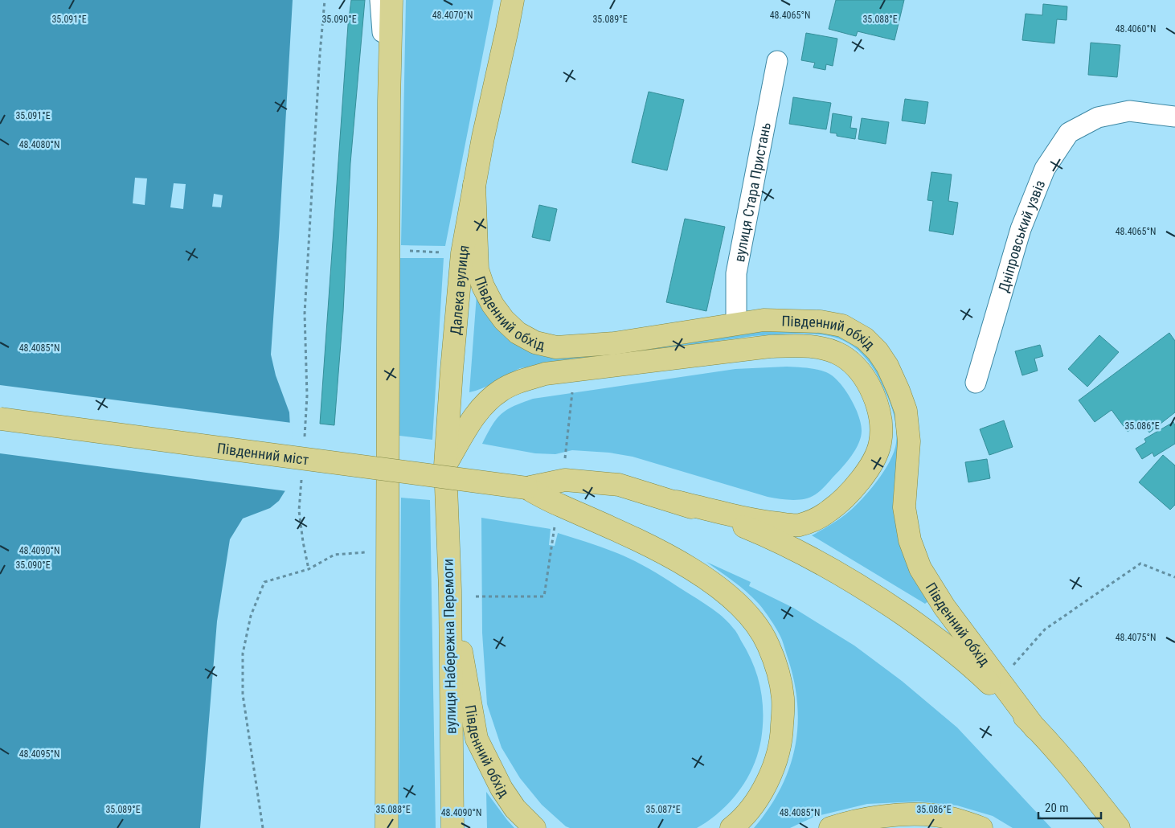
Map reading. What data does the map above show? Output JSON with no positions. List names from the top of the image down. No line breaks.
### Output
{"streets":{"main road":["Далека вулиця","Південний обхід","Південний міст","вулиця Набережна Перемоги"],"street":["вулиця Стара Пристань","Дніпровський узвіз"]},"crossings":[["вулиця Стара Пристань","Південний обхід"],["Далека вулиця","Південний обхід"],["Далека вулиця","вулиця Набережна Перемоги"],["Південний обхід","Південний міст"],["Південний обхід","вулиця Набережна Перемоги"]],"scale_bar":"20 m","coordinates":["48.4070°N","48.4065°N","35.091°E","35.090°E","35.089°E","35.088°E","48.4060°N","48.4080°N","48.4085°N","35.086°E","48.4090°N","48.4075°N","48.4095°N","35.087°E"]}
